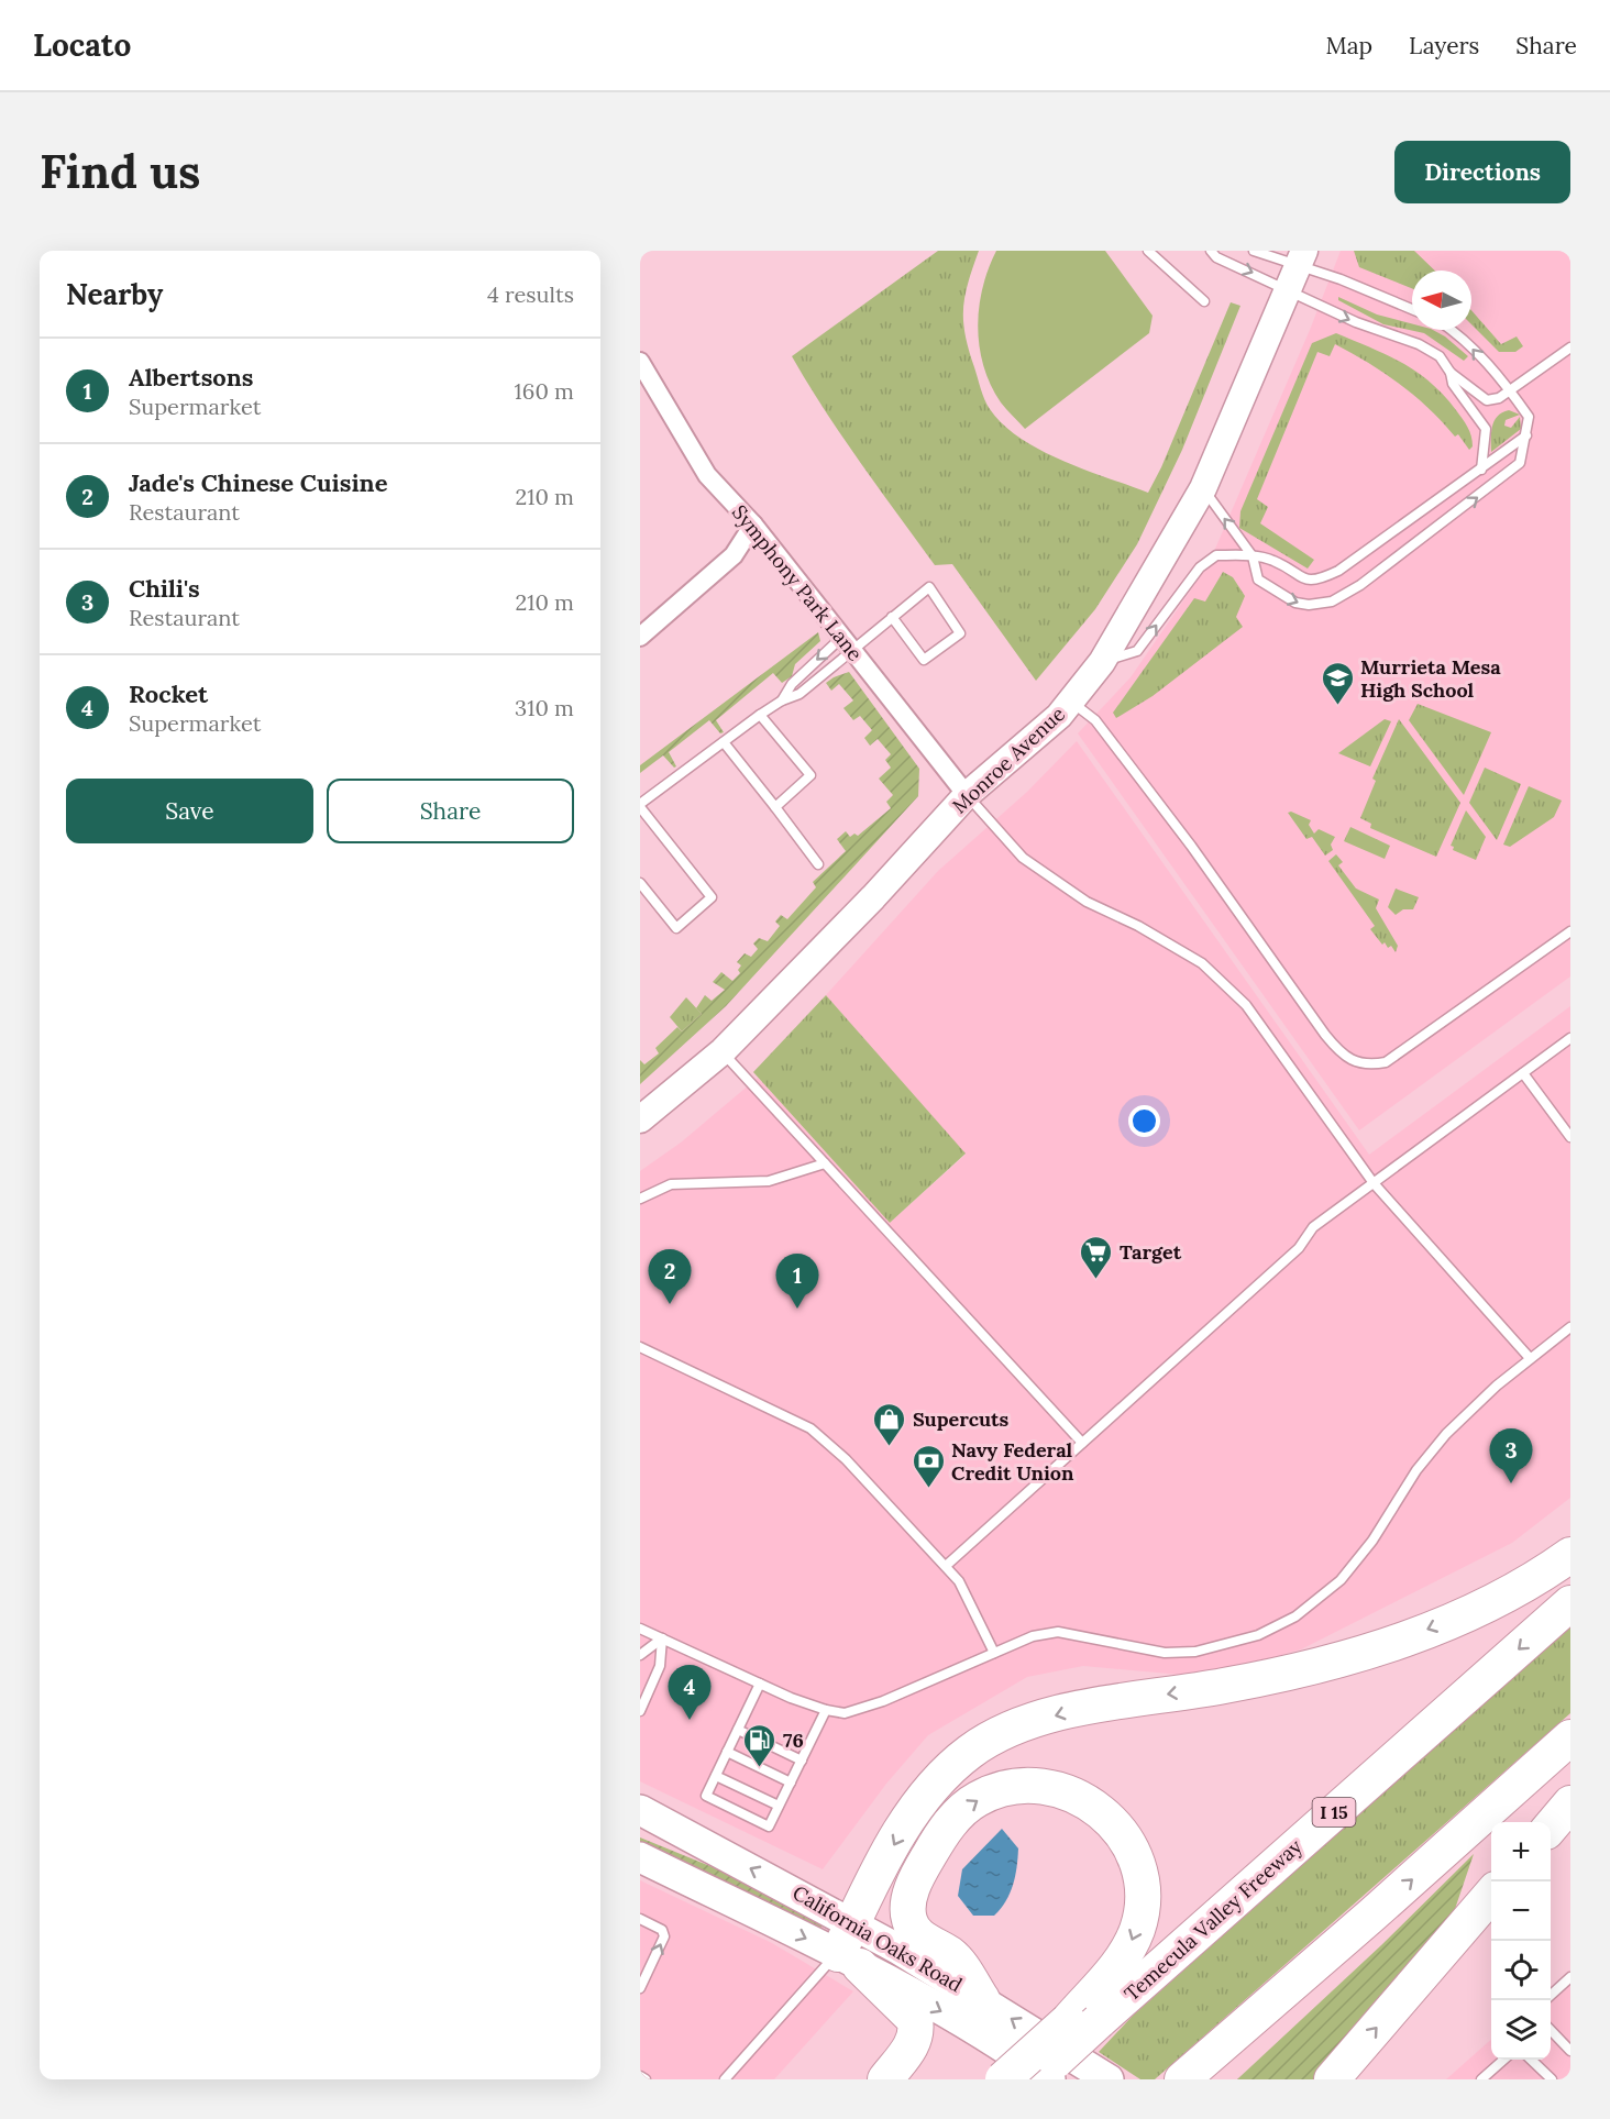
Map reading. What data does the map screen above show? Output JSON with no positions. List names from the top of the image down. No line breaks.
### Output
{"streets":{"highway":["I 15","Temecula Valley Freeway"],"main road":["California Oaks Road"],"street":["Symphony Park Lane","Monroe Avenue"]},"crossings":[["Symphony Park Lane","Monroe Avenue"]],"places":{"school or university":["Murrieta Mesa High School"],"supermarket":["Target"],"shop":["Supercuts"],"bank":["Navy Federal Credit Union"],"fuel station":["76"]},"north":"left","page":{"header":"Locato","nav":["Map","Layers","Share"],"buttons":["Directions",["Save","Share"]],"title":"Find us","heading":["Nearby","4 results"],"list":[{"mark":"1","name":"Albertsons","note":"Supermarket","value":"160 m"},{"mark":"2","name":"Jade's Chinese Cuisine","note":"Restaurant","value":"210 m"},{"mark":"3","name":"Chili's","note":"Restaurant","value":"210 m"},{"mark":"4","name":"Rocket","note":"Supermarket","value":"310 m"}],"pins":["2","1","3","4"],"map_buttons":["+","−"]}}
